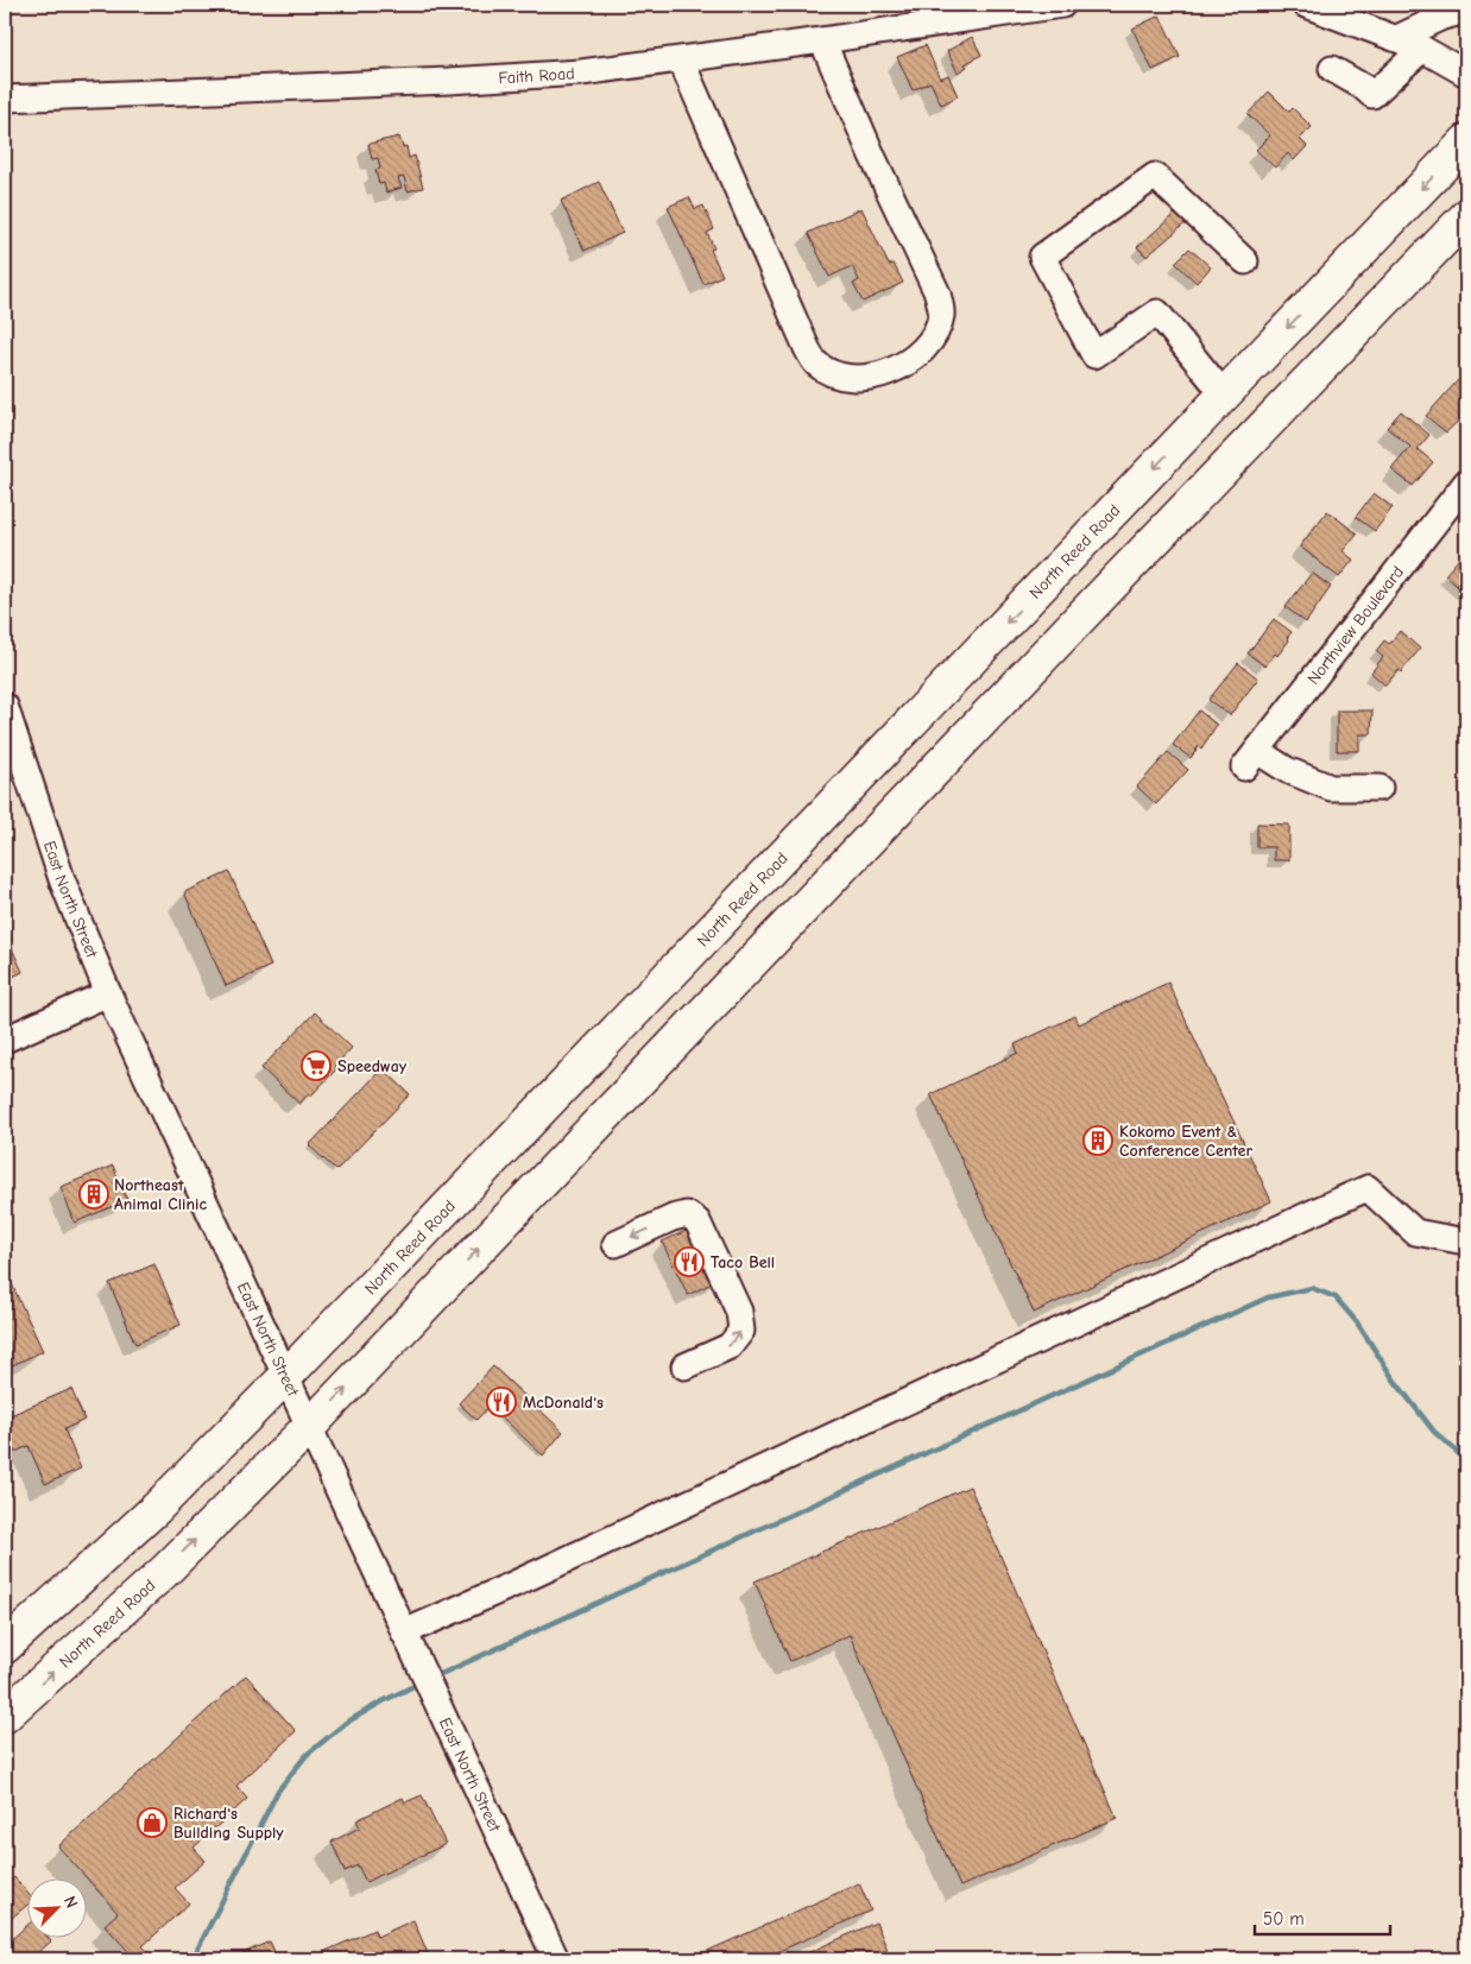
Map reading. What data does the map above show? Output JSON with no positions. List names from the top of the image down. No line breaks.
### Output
{"streets":{"main road":["North Reed Road"],"street":["Faith Road","Northview Boulevard","East North Street"]},"crossings":[["North Reed Road","East North Street"]],"places":{"supermarket":["Speedway"],"building":["Kokomo Event & Conference Center","Northeast Animal Clinic"],"restaurant":["Taco Bell","McDonald's"],"shop":["Richard's Building Supply"]},"scale_bar":"50 m","north":"top right"}
